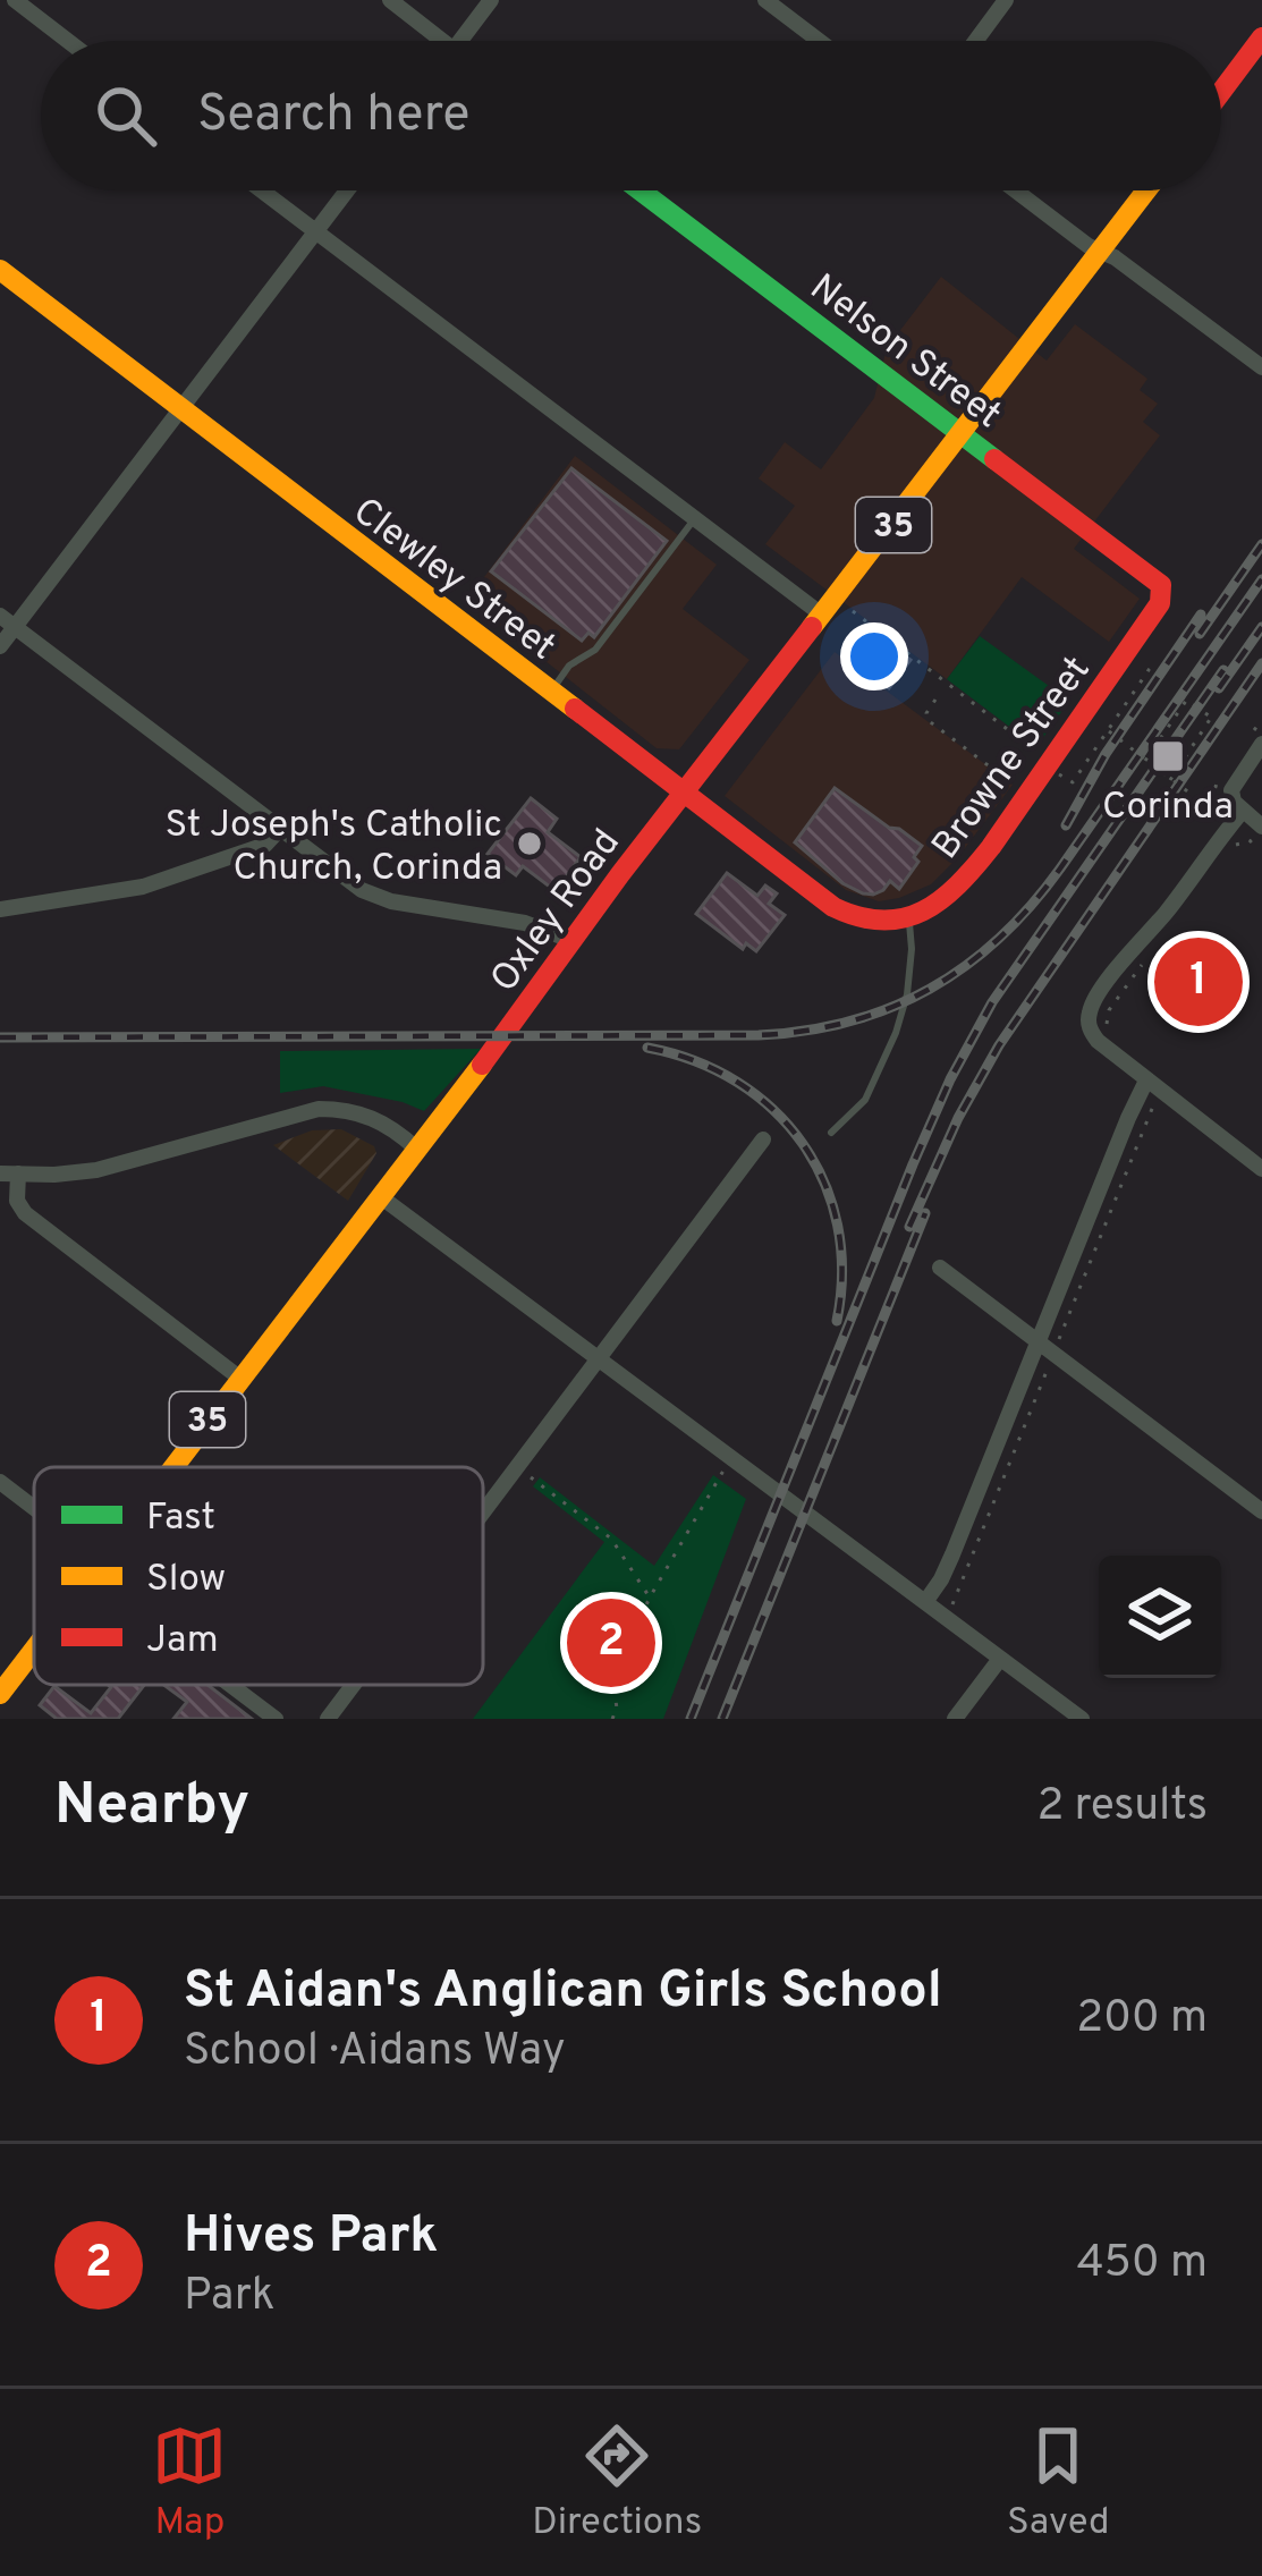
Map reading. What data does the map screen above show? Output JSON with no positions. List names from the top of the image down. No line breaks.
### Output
{"streets":{"street":["Nelson Street","35","Clewley Street","Browne Street","Oxley Road"]},"crossings":[["Nelson Street","Browne Street"],["Nelson Street","Oxley Road"],["Clewley Street","Browne Street"],["Clewley Street","Oxley Road"]],"places":{"transit":["Corinda"],"other":["St Joseph's Catholic Church, Corinda"]},"legend":["Fast","Slow","Jam"],"page":{"search":"Search here","pins":["1","2"],"heading":["Nearby","2 results"],"list":[{"mark":"1","name":"St Aidan's Anglican Girls School","note":"School · Aidans Way","value":"200 m"},{"mark":"2","name":"Hives Park","note":"Park","value":"450 m"}],"nav":["Map","Directions","Saved"]}}
